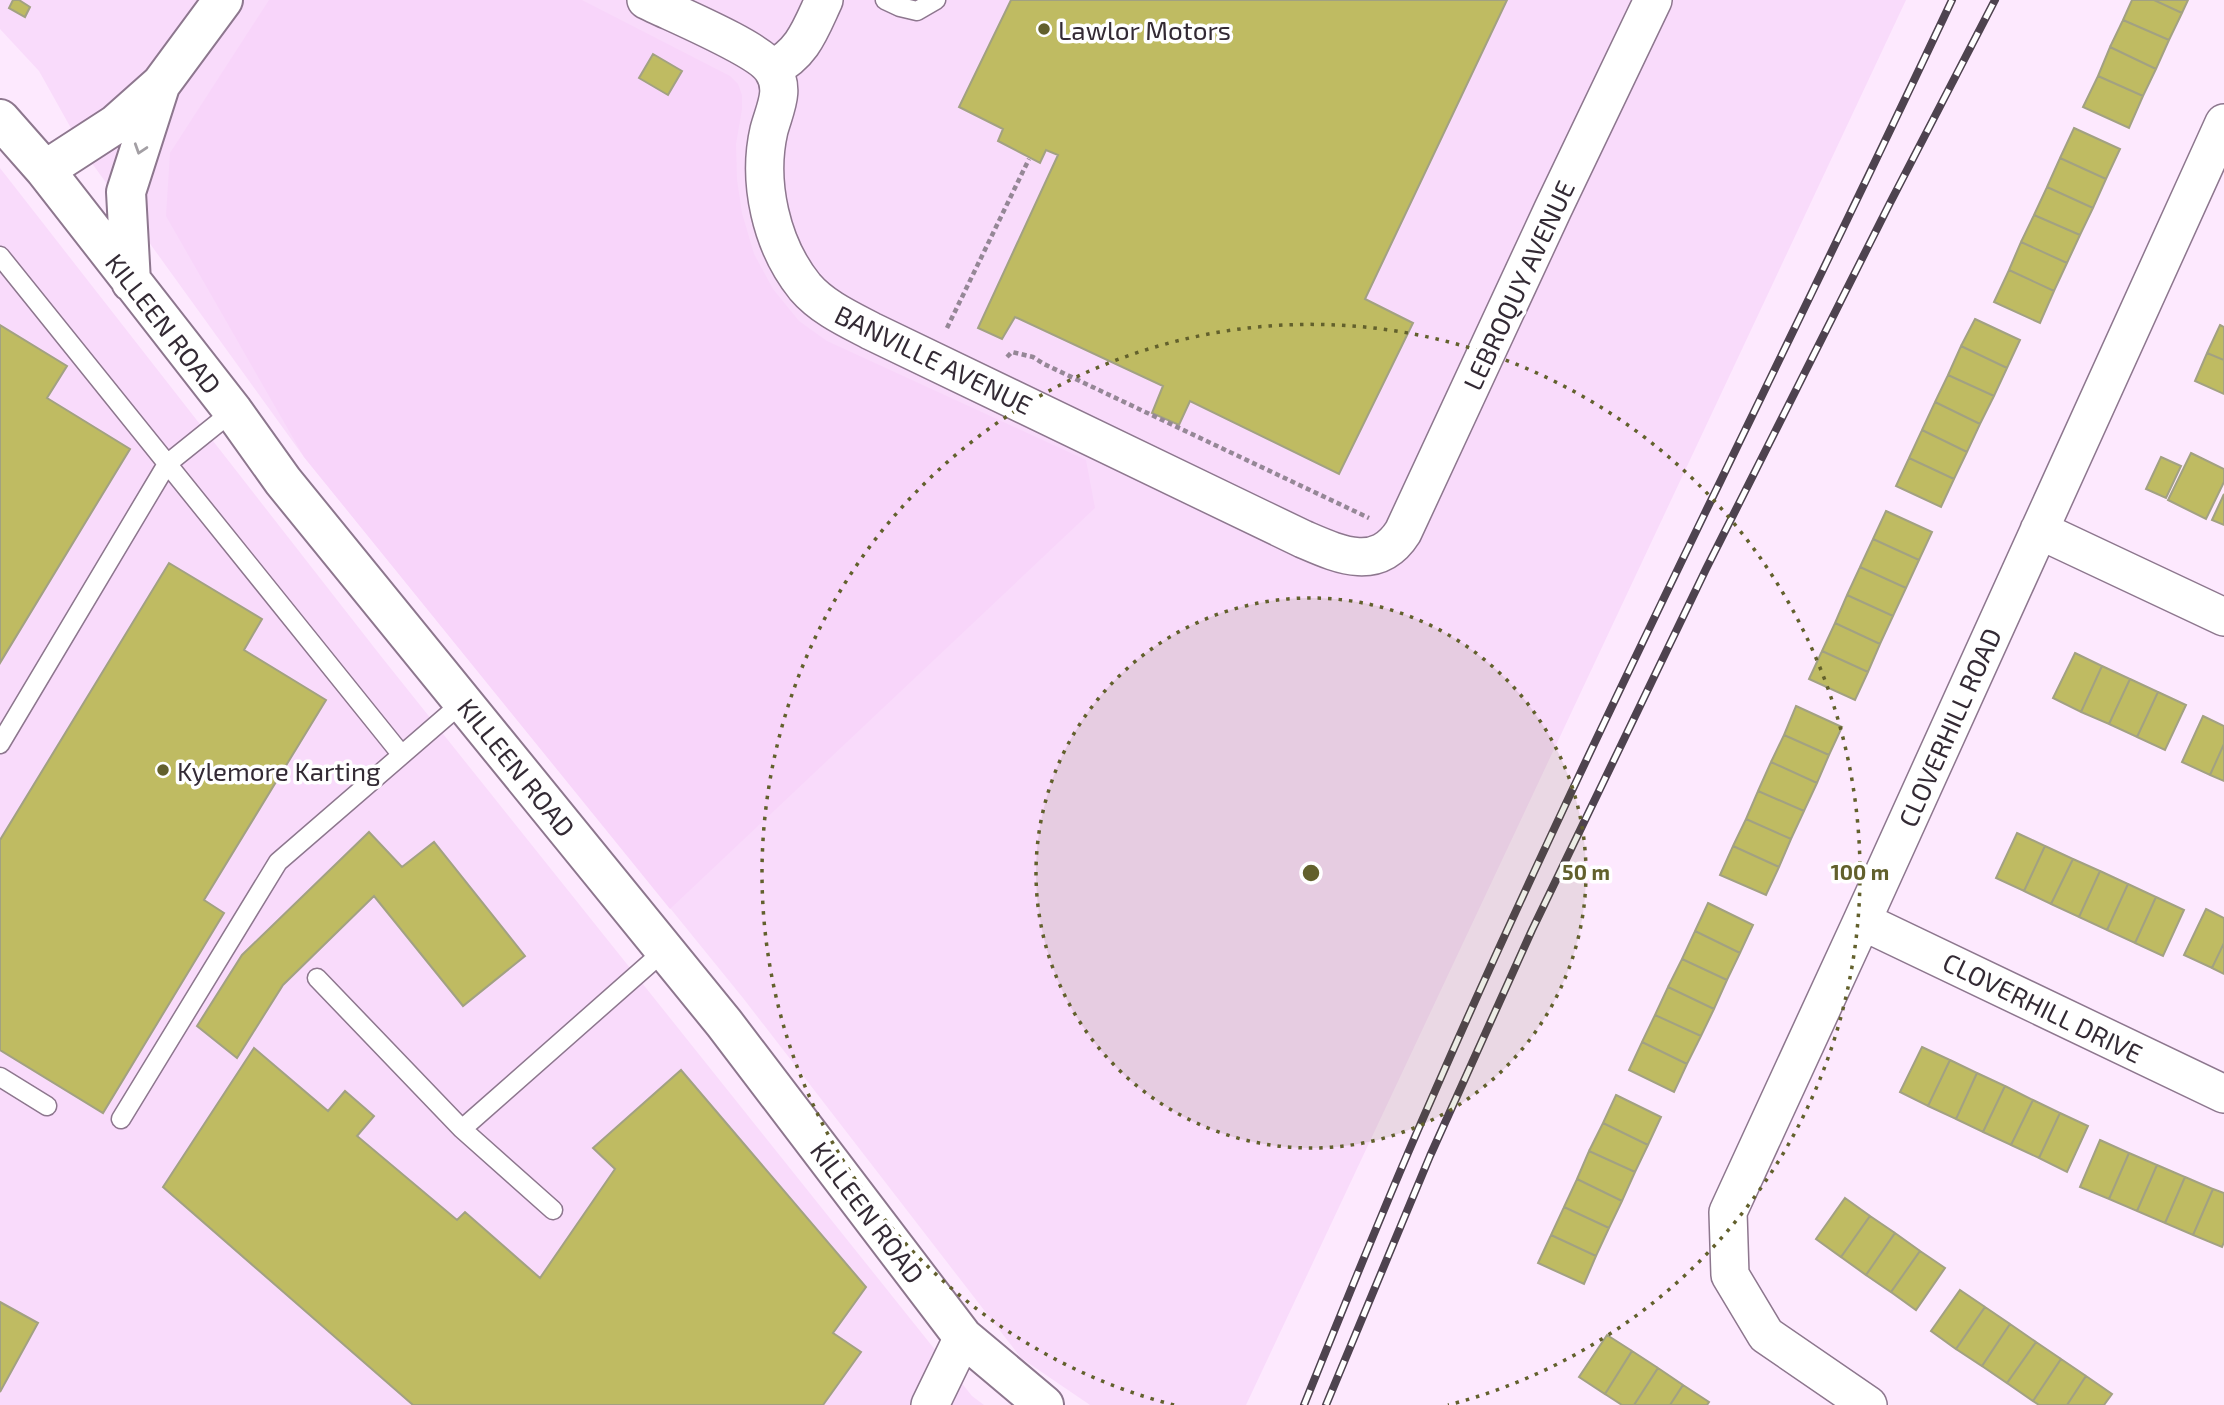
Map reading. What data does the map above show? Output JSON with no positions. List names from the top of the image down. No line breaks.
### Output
{"streets":{"street":["LEBROQUY AVENUE","KILLEEN ROAD","BANVILLE AVENUE","CLOVERHILL ROAD","CLOVERHILL DRIVE"]},"crossings":[["LEBROQUY AVENUE","BANVILLE AVENUE"],["CLOVERHILL ROAD","CLOVERHILL DRIVE"]],"places":["Lawlor Motors","Kylemore Karting"],"rings":["50 m","100 m"]}
